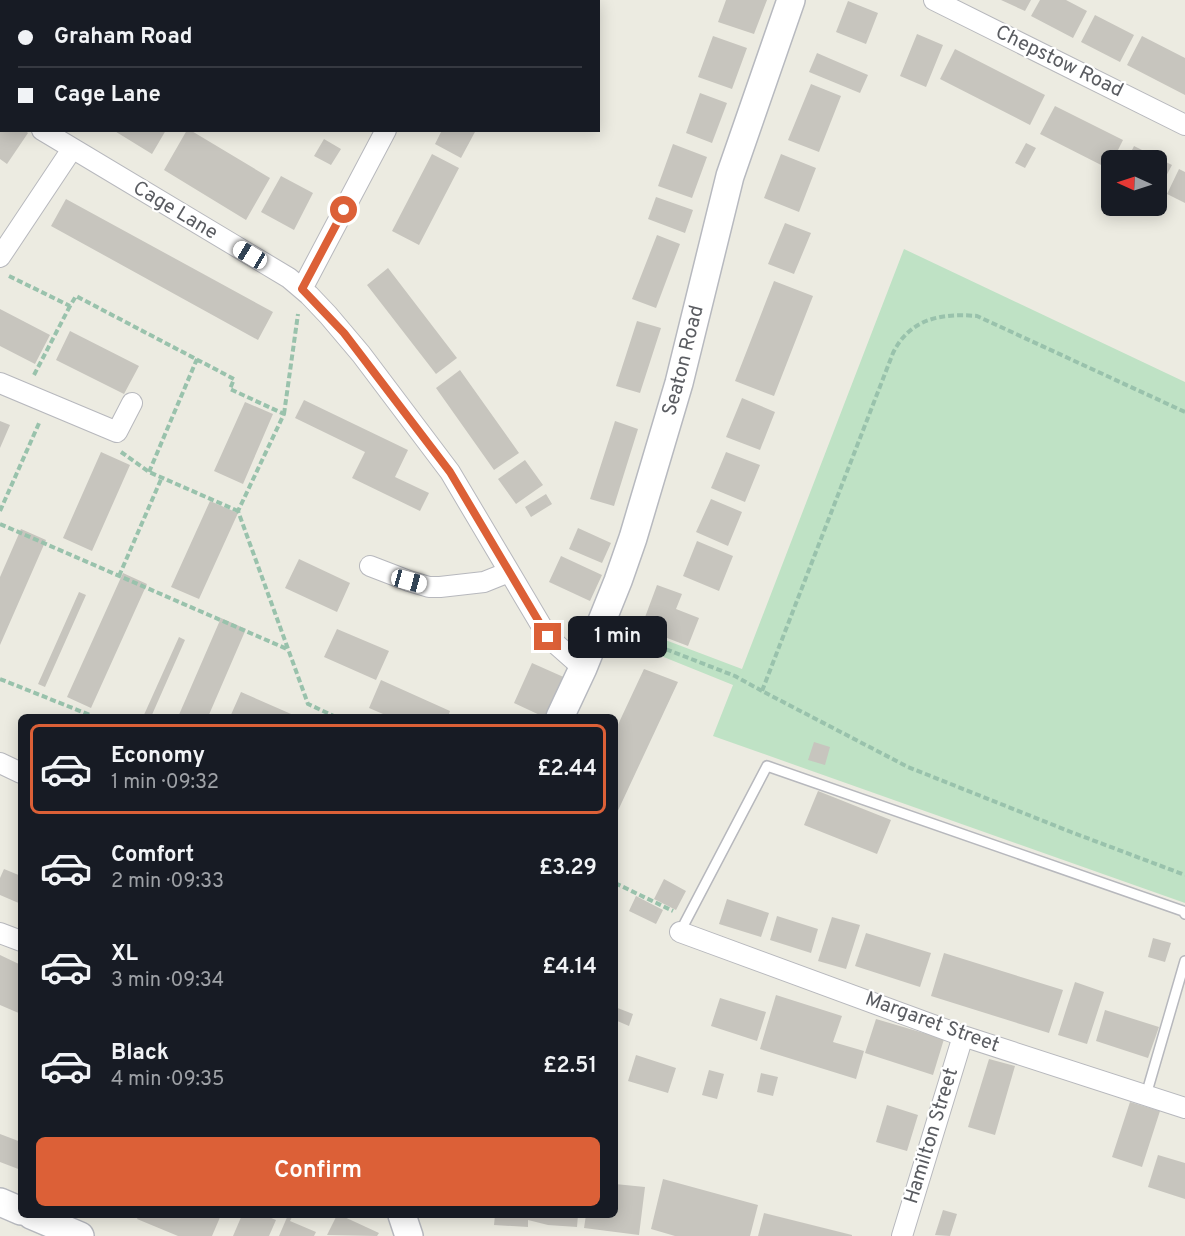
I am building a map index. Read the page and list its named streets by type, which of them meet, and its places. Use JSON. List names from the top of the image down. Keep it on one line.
{"streets":{"street":["Chepstow Road","Cage Lane","Seaton Road","Margaret Street","Hamilton Street"]},"crossings":[["Cage Lane","Seaton Road"],["Margaret Street","Hamilton Street"]],"north":"left","page":{"banner":["Graham Road","Cage Lane"],"bubble":"1 min","list":[{"name":"Economy","note":"1 min · 09:32","value":"£2.44"},{"name":"Comfort","note":"2 min · 09:33","value":"£3.29"},{"name":"XL","note":"3 min · 09:34","value":"£4.14"},{"name":"Black","note":"4 min · 09:35","value":"£2.51"}],"buttons":"Confirm"}}
